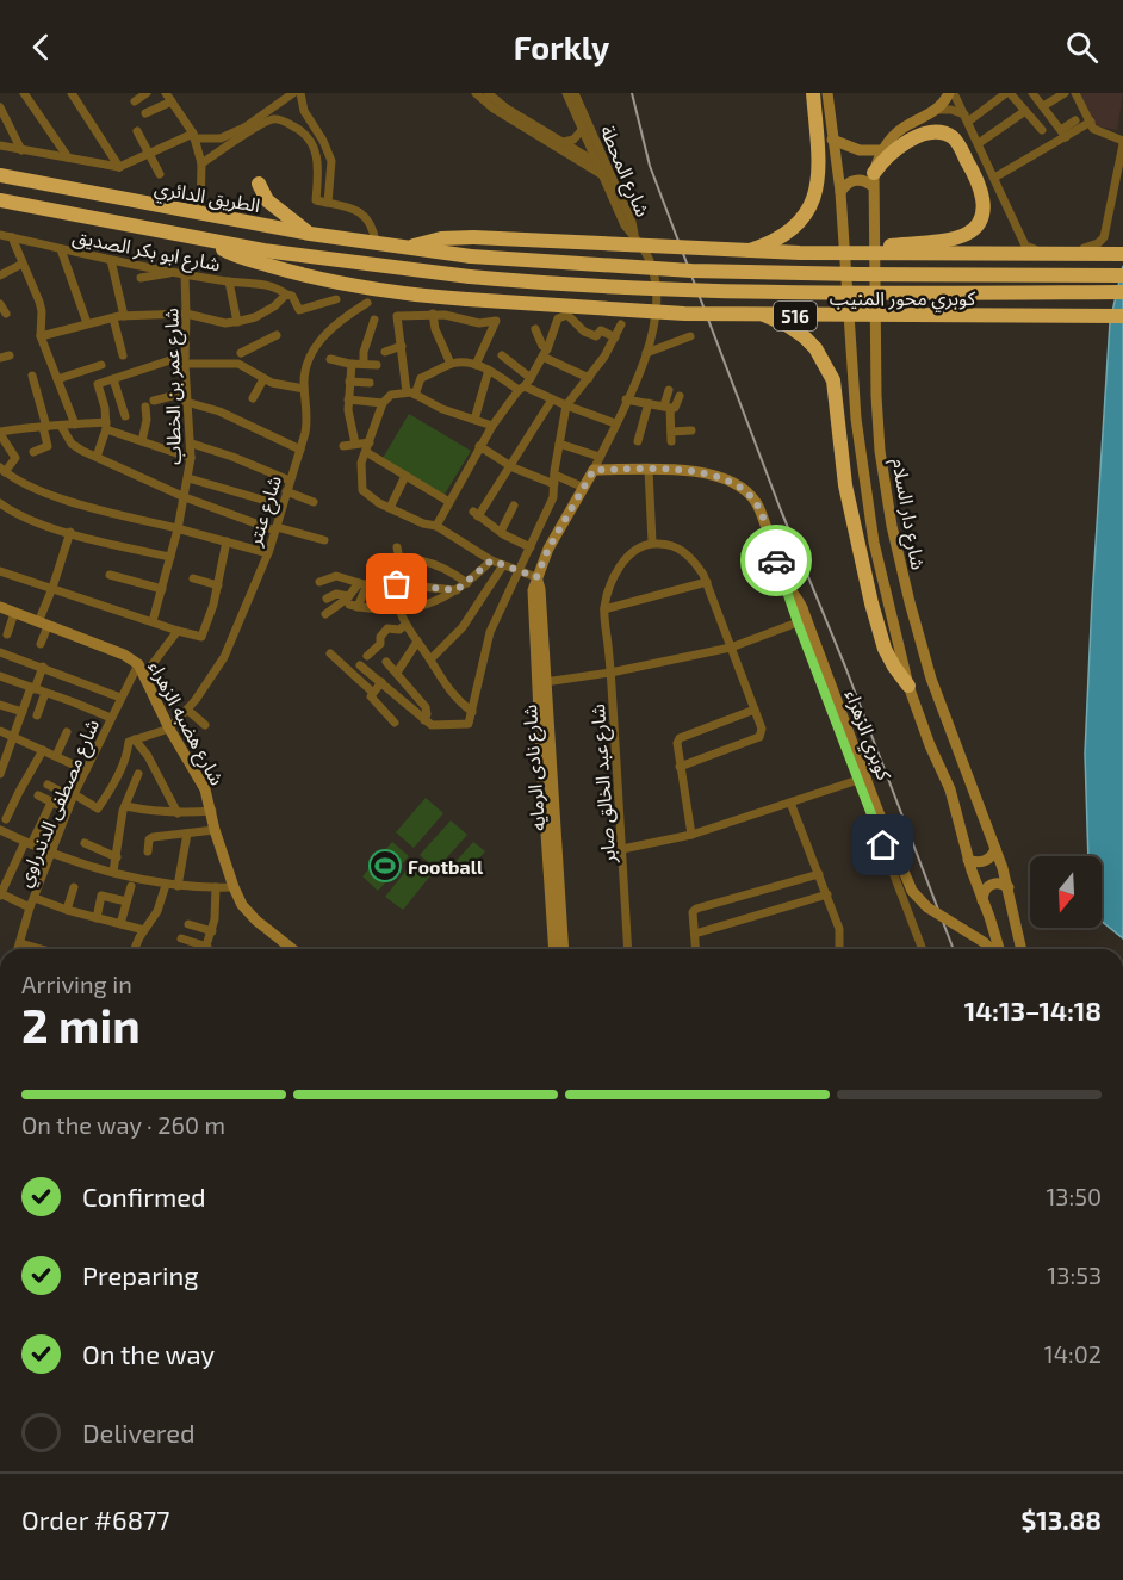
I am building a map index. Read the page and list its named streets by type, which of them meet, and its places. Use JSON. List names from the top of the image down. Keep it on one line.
{"streets":{"highway":["الطريق الدائري","كوبري محور المنيب","516"],"main road":["شارع دار السلام","شارع هضبه الزهراء","كوبري الزهراء","شارع نادى الرمايه"],"street":["شارع المحطة","شارع ابو بكر الصديق","شارع عمر بن الخطاب","شارع عنتر","شارع عبد الخالق صابر","شارع مصطفى الدندراوي"]},"crossings":[["شارع المحطة","كوبري الزهراء"],["شارع المحطة","شارع نادى الرمايه"],["الطريق الدائري","كوبري محور المنيب"],["الطريق الدائري","516"],["شارع ابو بكر الصديق","شارع عمر بن الخطاب"],["كوبري محور المنيب","516"],["شارع عنتر","شارع هضبه الزهراء"],["شارع هضبه الزهراء","شارع مصطفى الدندراوي"],["كوبري الزهراء","شارع نادى الرمايه"]],"places":{"sports":["Football"]},"north":"bottom","page":{"header":"Forkly","heading":["2 min","Arriving in","14:13–14:18"],"panel":["Order #6877","$13.88"],"bar":"On the way · 260 m","list":[["Confirmed","13:50"],["Preparing","13:53"],["On the way","14:02"],"Delivered"]}}
